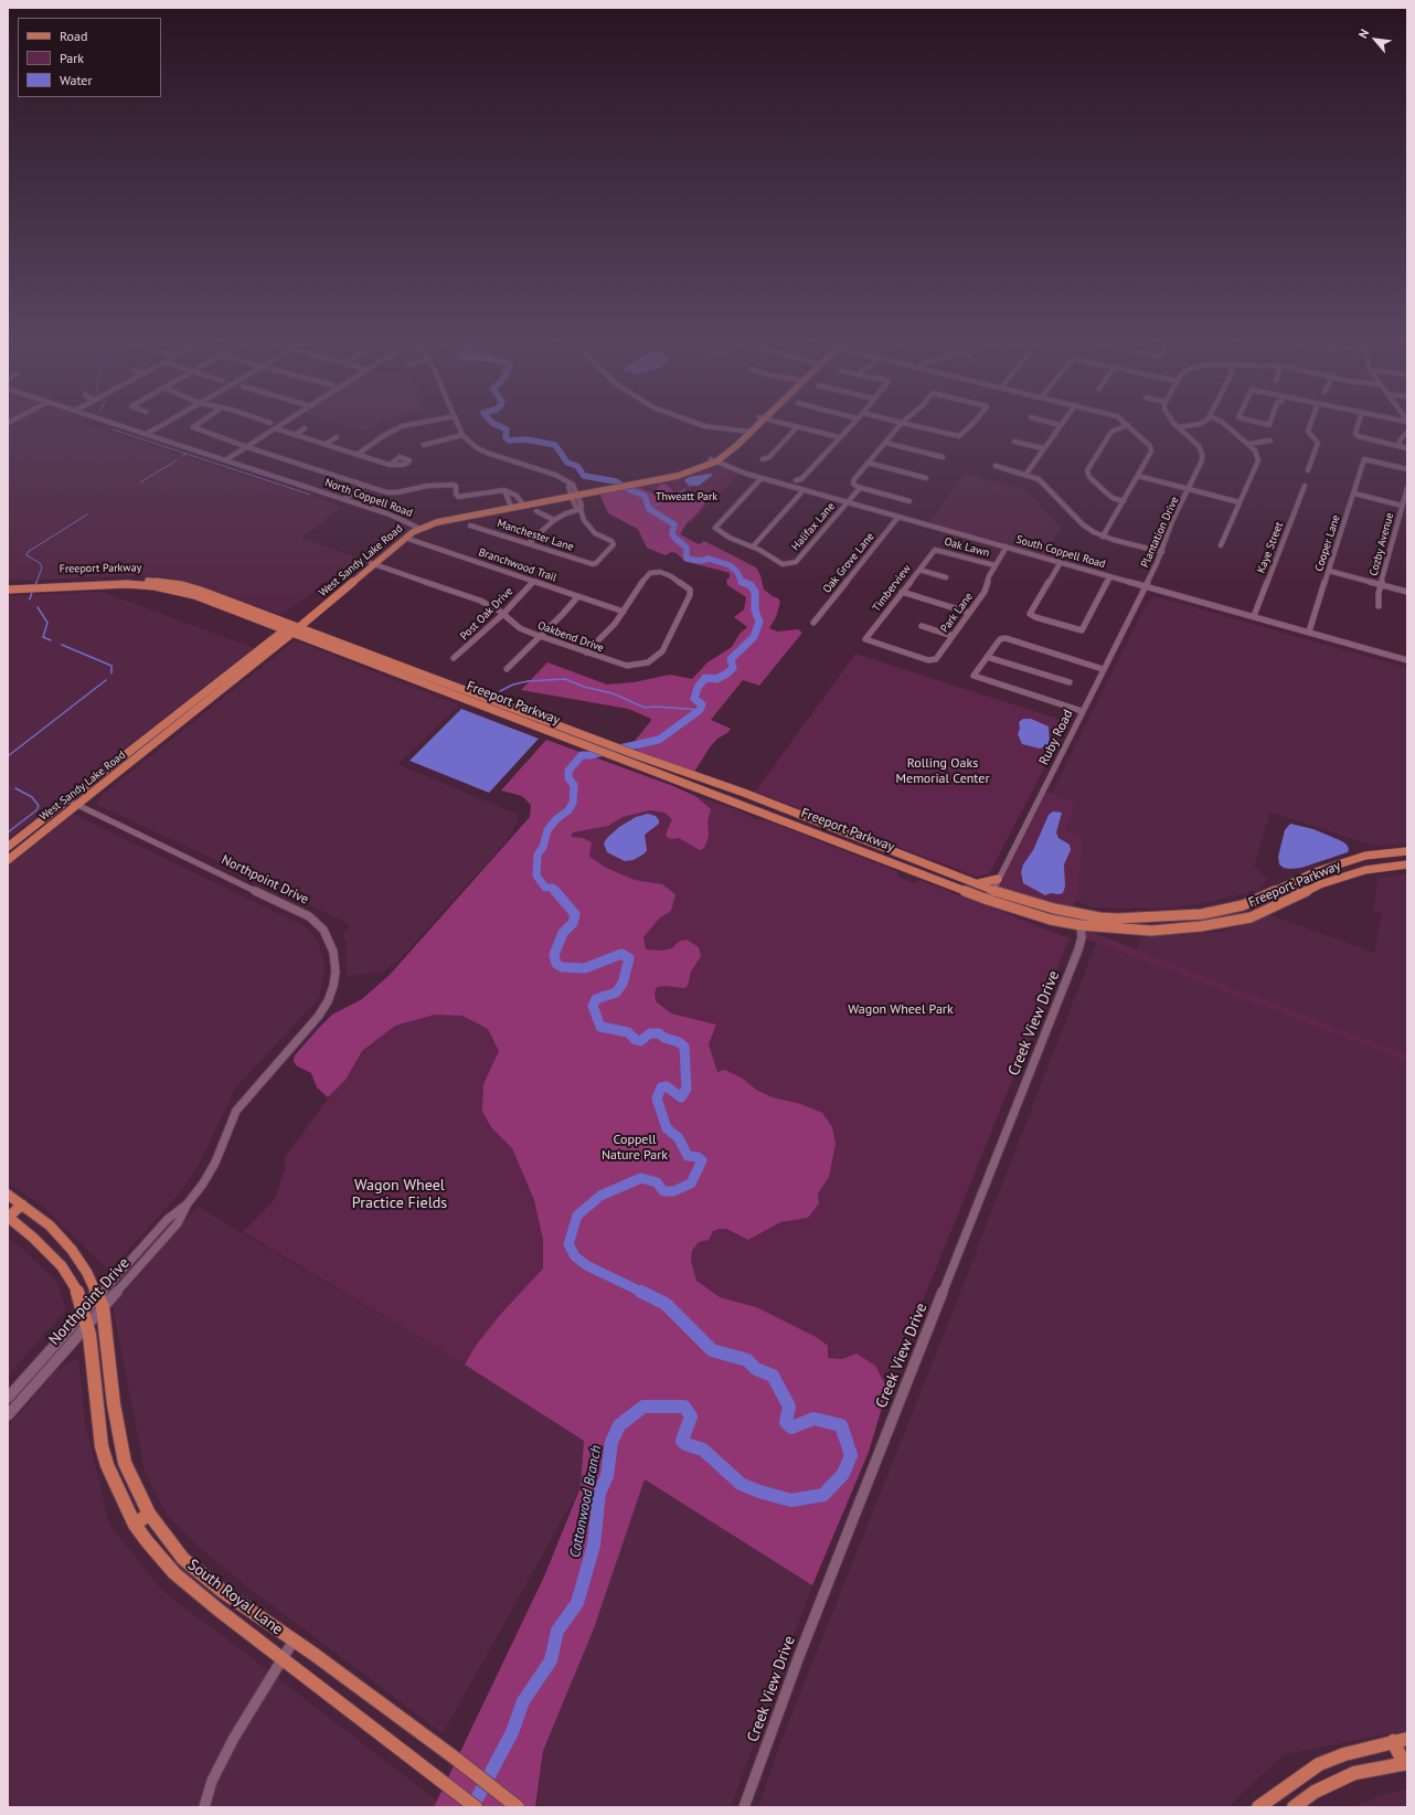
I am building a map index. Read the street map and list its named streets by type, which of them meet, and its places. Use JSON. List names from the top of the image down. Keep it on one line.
{"streets":{"main road":["West Sandy Lake Road","Freeport Parkway","South Royal Lane"],"street":["North Coppell Road","Halifax Lane","Plantation Drive","Manchester Lane","Cooper Lane","Cozby Avenue","Oak Lawn","Kaye Street","South Coppell Road","Oak Grove Lane","Branchwood Trail","Timberview","Park Lane","Post Oak Drive","Oakbend Drive","Ruby Road","Northpoint Drive","Creek View Drive"]},"crossings":[["North Coppell Road","West Sandy Lake Road"],["Halifax Lane","South Coppell Road"],["Plantation Drive","South Coppell Road"],["Plantation Drive","Ruby Road"],["Cooper Lane","South Coppell Road"],["Oak Lawn","Timberview"],["Oak Lawn","Park Lane"],["Kaye Street","South Coppell Road"],["South Coppell Road","West Sandy Lake Road"],["South Coppell Road","Oak Grove Lane"],["South Coppell Road","Park Lane"],["South Coppell Road","Ruby Road"],["West Sandy Lake Road","Branchwood Trail"],["West Sandy Lake Road","Freeport Parkway"],["West Sandy Lake Road","Oakbend Drive"],["West Sandy Lake Road","Northpoint Drive"],["Branchwood Trail","Post Oak Drive"],["Branchwood Trail","Oakbend Drive"],["Freeport Parkway","Ruby Road"],["Freeport Parkway","Creek View Drive"],["Timberview","Park Lane"],["Post Oak Drive","Oakbend Drive"],["Northpoint Drive","South Royal Lane"]],"water":["Cottonwood Branch"],"parks":["Thweatt Park","Rolling Oaks Memorial Center","Wagon Wheel Park","Coppell Nature Park","Wagon Wheel Practice Fields"],"legend":["Road","Park","Water"],"north":"top left"}
